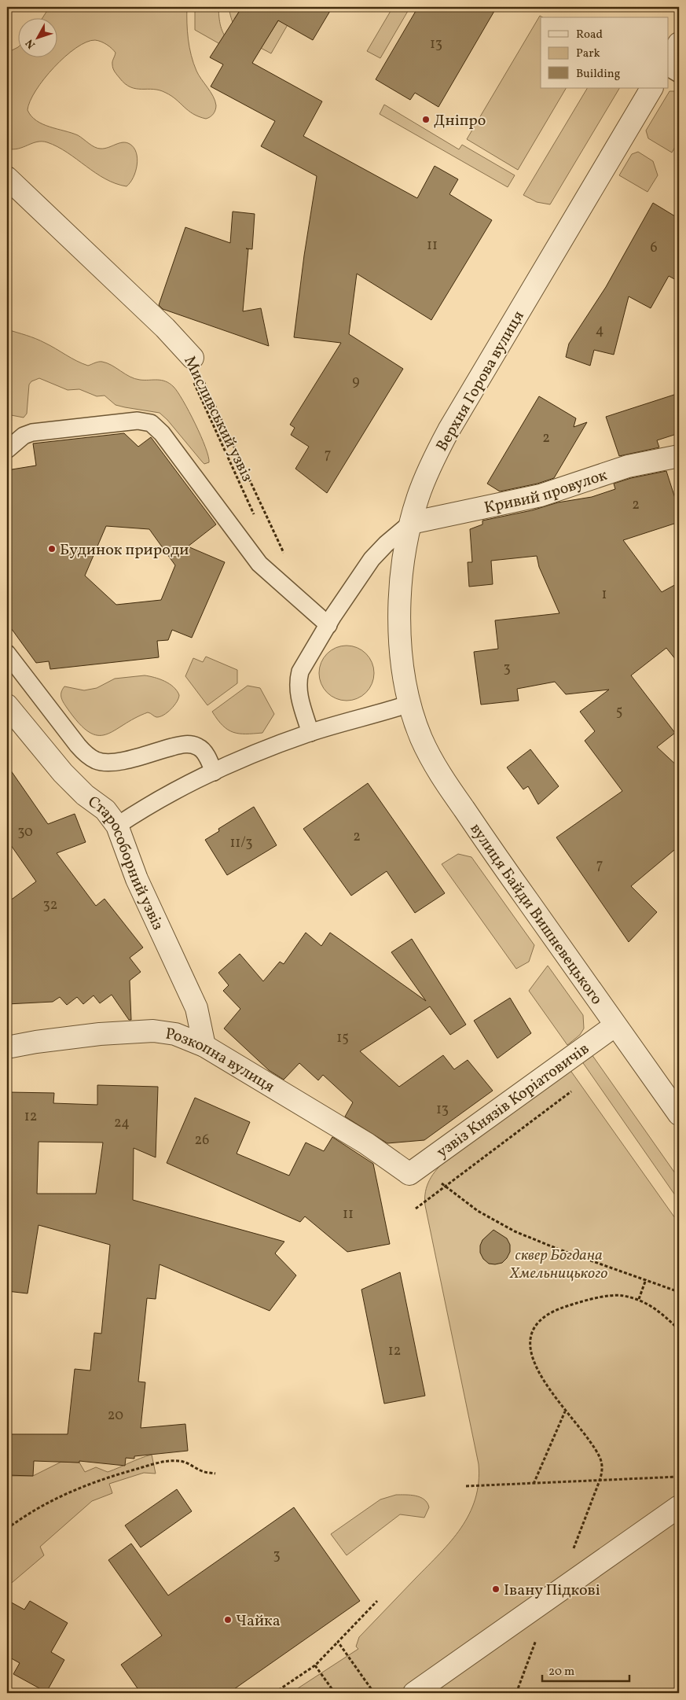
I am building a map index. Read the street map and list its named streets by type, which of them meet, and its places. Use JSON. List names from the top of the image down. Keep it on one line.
{"streets":{"street":["Верхня Горова вулиця","Мисливський узвіз","Кривий провулок","Старособорний узвіз","вулиця Байди Вишневецького","Розкопна вулиця","узвіз Князів Коріатовичів"]},"crossings":[["Верхня Горова вулиця","Кривий провулок"],["Верхня Горова вулиця","вулиця Байди Вишневецького"],["Старособорний узвіз","Розкопна вулиця"],["вулиця Байди Вишневецького","узвіз Князів Коріатовичів"],["Розкопна вулиця","узвіз Князів Коріатовичів"]],"parks":["сквер Богдана Хмельницького"],"places":["Дніпро","Будинок природи","Івану Підкові","Чайка"],"house_numbers":["13","11","6","4","9","2","7","2","1","3","5","30","2","11/3","7","32","15","13","12","24","26","11","12","20","3"],"legend":["Road","Park","Building"],"scale_bar":"20 m","north":"bottom left"}
